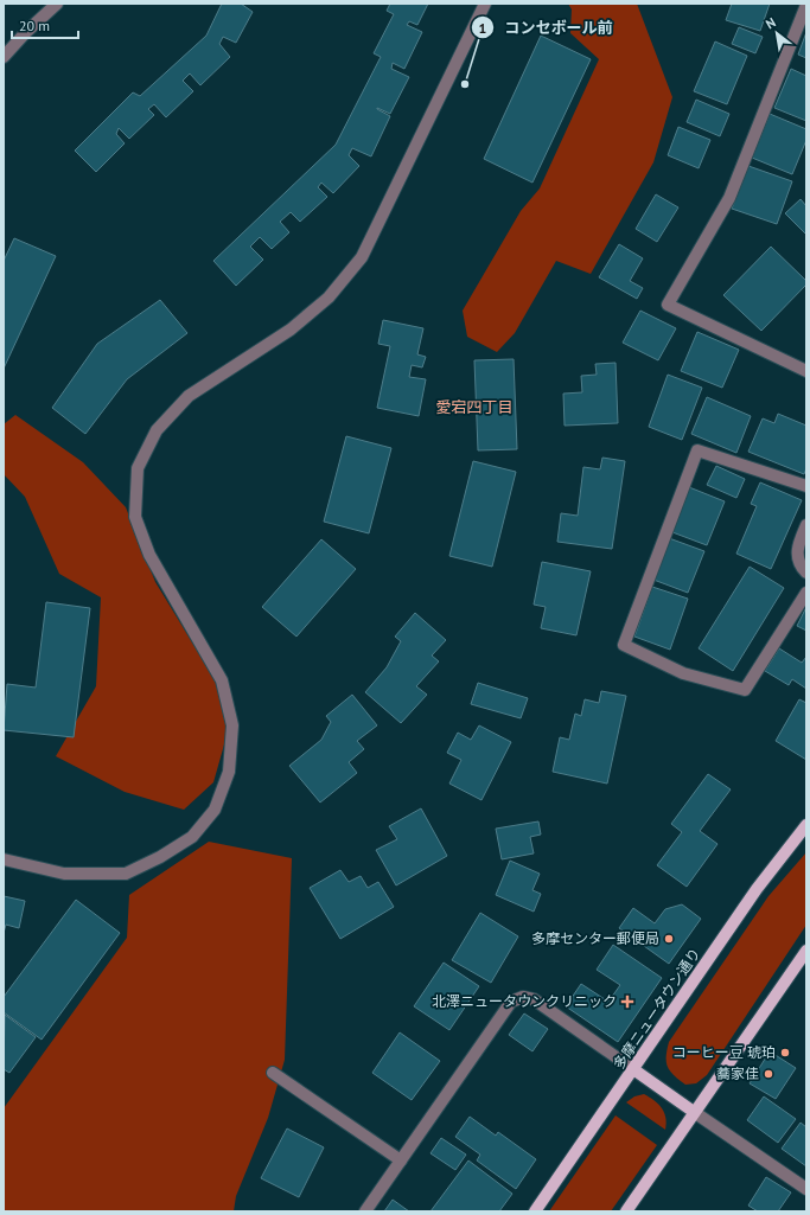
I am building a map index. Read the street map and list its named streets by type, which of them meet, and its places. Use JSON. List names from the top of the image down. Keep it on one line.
{"streets":{"main road":["多摩ニュータウン通り"]},"districts":["愛宕四丁目"],"places":{"other":["コンセボール前","多摩センター郵便局","コーヒー豆 琥珀","蕎家佳"],"health":["北澤ニュータウンクリニック"]},"scale_bar":"20 m","north":"top left"}
